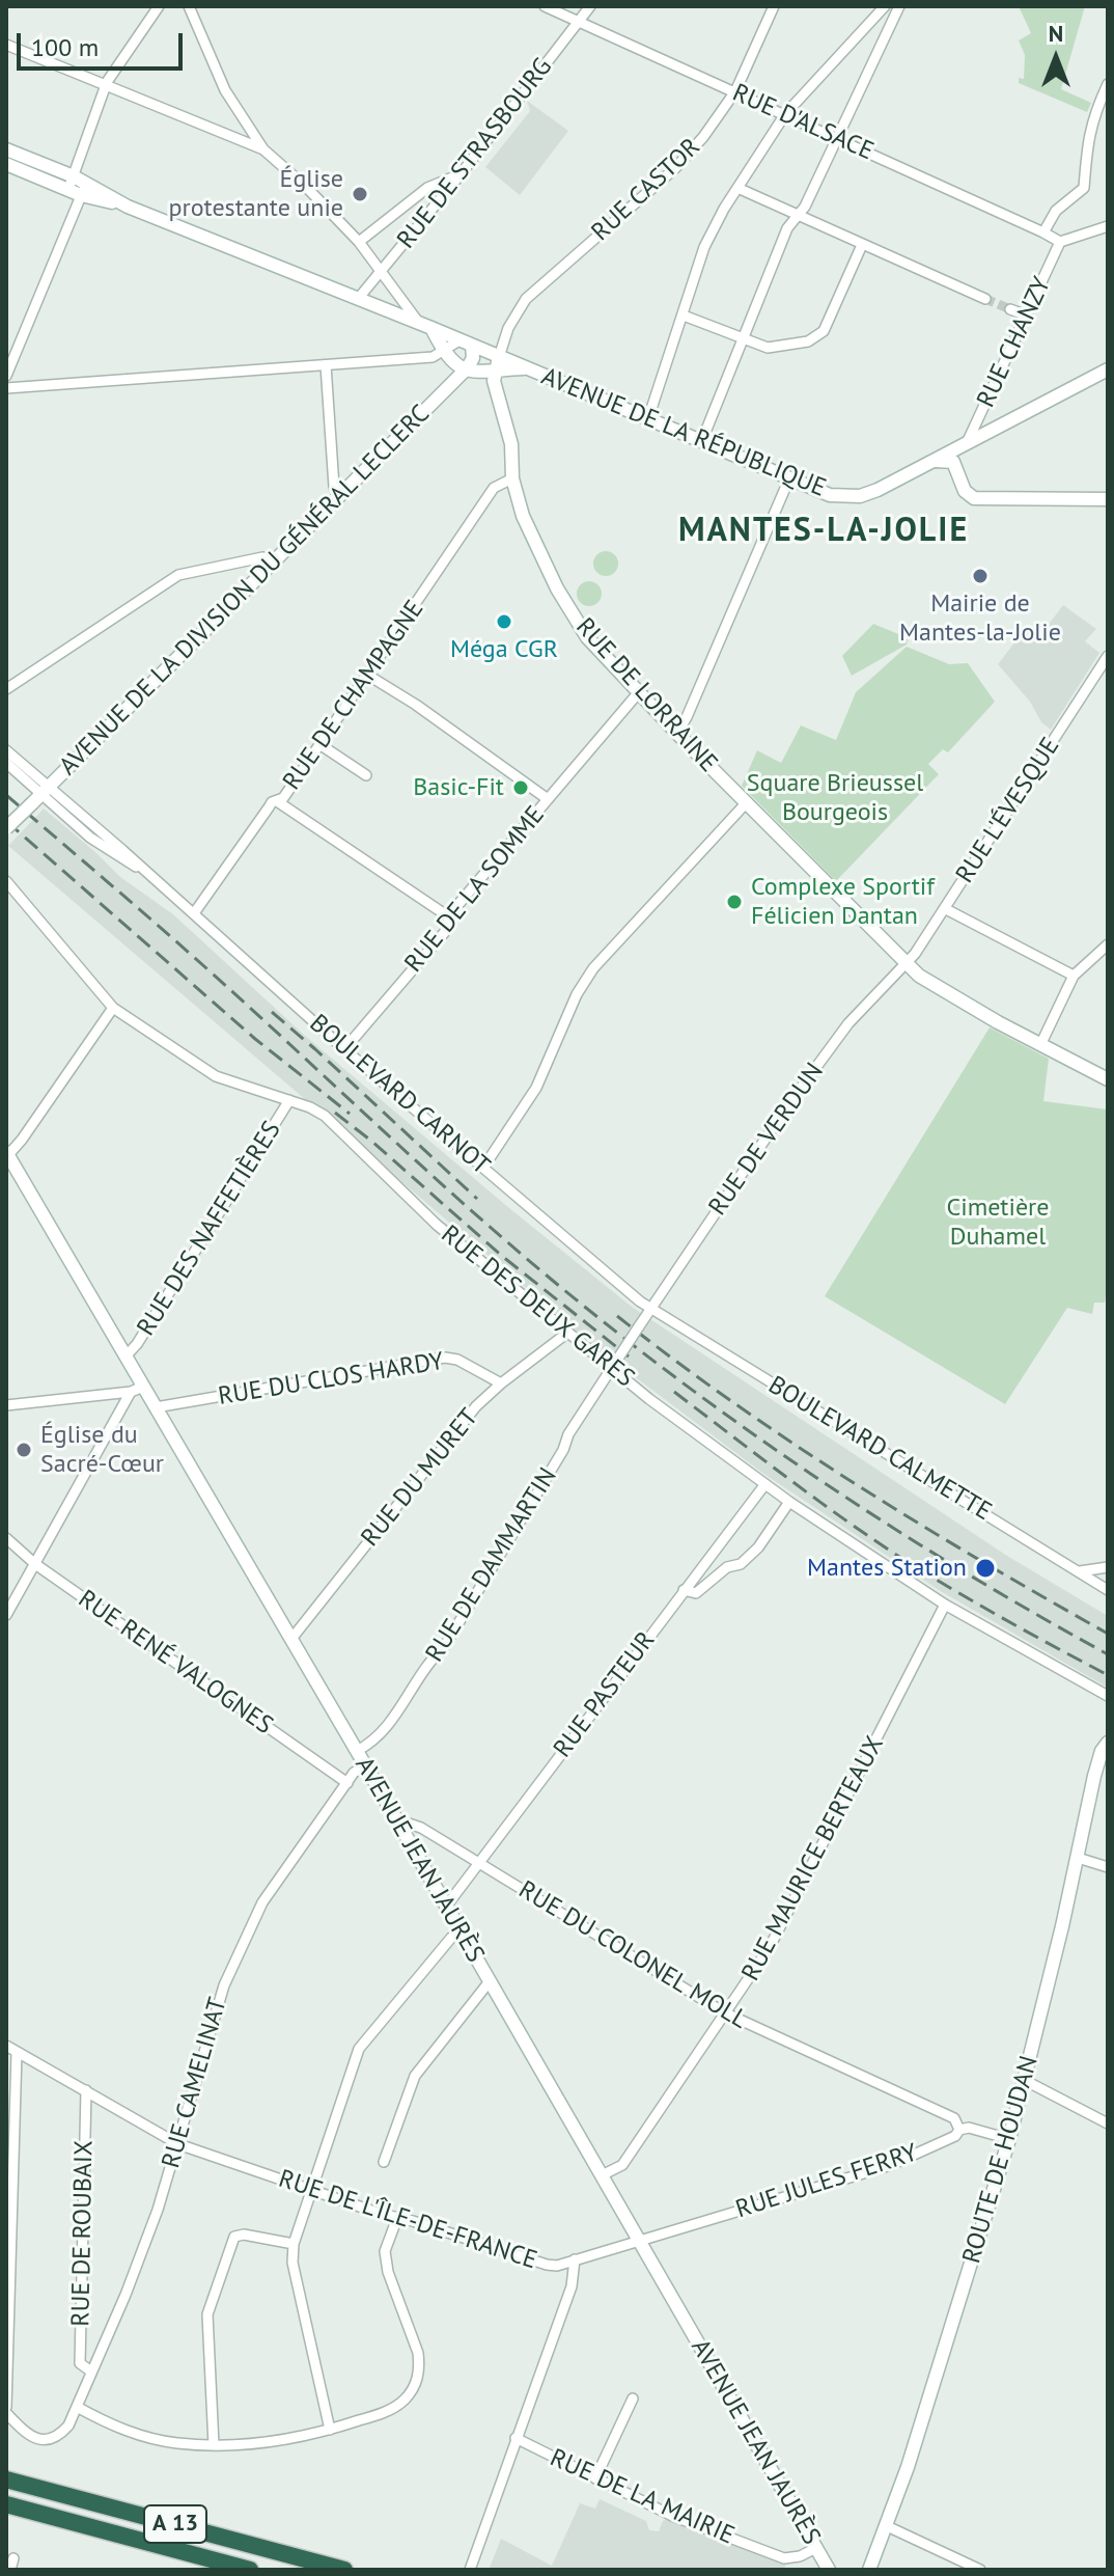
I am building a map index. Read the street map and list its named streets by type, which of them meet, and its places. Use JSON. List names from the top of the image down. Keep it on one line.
{"streets":{"highway":["A 13"],"main road":["AVENUE DE LA RÉPUBLIQUE","AVENUE DE LA DIVISION DU GÉNÉRAL LECLERC","RUE DE LORRAINE","AVENUE JEAN JAURÈS","ROUTE DE HOUDAN"],"street":["RUE D'ALSACE","RUE DE STRASBOURG","RUE CASTOR","RUE CHANZY","RUE DE CHAMPAGNE","RUE L'ÉVESQUE","RUE DE LA SOMME","BOULEVARD CARNOT","RUE DE VERDUN","RUE DES NAFFETIÈRES","RUE DES DEUX GARES","RUE DU CLOS HARDY","BOULEVARD CALMETTE","RUE DU MURET","RUE DE DAMMARTIN","RUE RENÉ VALOGNES","RUE PASTEUR","RUE MAURICE BERTEAUX","RUE DU COLONEL MOLL","RUE CAMELINAT","RUE JULES FERRY","RUE DE L'ÎLE-DE-FRANCE","RUE DE ROUBAIX","RUE DE LA MAIRIE"]},"crossings":[["RUE D'ALSACE","RUE DE STRASBOURG"],["RUE D'ALSACE","RUE CASTOR"],["RUE D'ALSACE","RUE CHANZY"],["RUE DE STRASBOURG","AVENUE DE LA RÉPUBLIQUE"],["RUE CASTOR","AVENUE DE LA RÉPUBLIQUE"],["RUE CHANZY","AVENUE DE LA RÉPUBLIQUE"],["AVENUE DE LA RÉPUBLIQUE","AVENUE DE LA DIVISION DU GÉNÉRAL LECLERC"],["AVENUE DE LA RÉPUBLIQUE","RUE DE LORRAINE"],["AVENUE DE LA DIVISION DU GÉNÉRAL LECLERC","RUE DE LORRAINE"],["AVENUE DE LA DIVISION DU GÉNÉRAL LECLERC","BOULEVARD CARNOT"],["RUE DE CHAMPAGNE","RUE DE LORRAINE"],["RUE DE CHAMPAGNE","BOULEVARD CARNOT"],["RUE DE LORRAINE","RUE L'ÉVESQUE"],["RUE DE LORRAINE","RUE DE LA SOMME"],["RUE DE LORRAINE","RUE DE VERDUN"],["RUE L'ÉVESQUE","RUE DE VERDUN"],["RUE DE LA SOMME","BOULEVARD CARNOT"],["BOULEVARD CARNOT","RUE DE VERDUN"],["BOULEVARD CARNOT","BOULEVARD CALMETTE"],["RUE DE VERDUN","BOULEVARD CALMETTE"],["RUE DE VERDUN","RUE DE DAMMARTIN"],["RUE DES NAFFETIÈRES","RUE DES DEUX GARES"],["RUE DES NAFFETIÈRES","AVENUE JEAN JAURÈS"],["RUE DES DEUX GARES","RUE DU MURET"],["RUE DES DEUX GARES","RUE DE DAMMARTIN"],["RUE DES DEUX GARES","RUE PASTEUR"],["RUE DES DEUX GARES","RUE MAURICE BERTEAUX"],["RUE DU CLOS HARDY","RUE DU MURET"],["RUE DU CLOS HARDY","AVENUE JEAN JAURÈS"],["RUE DU MURET","AVENUE JEAN JAURÈS"],["RUE DE DAMMARTIN","AVENUE JEAN JAURÈS"],["RUE RENÉ VALOGNES","RUE CAMELINAT"],["RUE PASTEUR","AVENUE JEAN JAURÈS"],["RUE PASTEUR","RUE DU COLONEL MOLL"],["RUE MAURICE BERTEAUX","AVENUE JEAN JAURÈS"],["RUE MAURICE BERTEAUX","RUE DU COLONEL MOLL"],["AVENUE JEAN JAURÈS","RUE DU COLONEL MOLL"],["AVENUE JEAN JAURÈS","RUE CAMELINAT"],["AVENUE JEAN JAURÈS","RUE JULES FERRY"],["AVENUE JEAN JAURÈS","RUE DE L'ÎLE-DE-FRANCE"],["AVENUE JEAN JAURÈS","RUE DE LA MAIRIE"],["RUE DU COLONEL MOLL","RUE JULES FERRY"],["RUE CAMELINAT","RUE DE L'ÎLE-DE-FRANCE"],["RUE CAMELINAT","RUE DE ROUBAIX"],["RUE JULES FERRY","RUE DE L'ÎLE-DE-FRANCE"],["RUE DE L'ÎLE-DE-FRANCE","RUE DE ROUBAIX"]],"districts":["MANTES-LA-JOLIE"],"parks":["Square Brieussel Bourgeois","Cimetière Duhamel"],"places":["Église protestante unie","Mairie de Mantes-la-Jolie","Méga CGR","Basic-Fit","Complexe Sportif Félicien Dantan","Église du Sacré-Cœur","Mantes Station"],"scale_bar":"100 m","north":"top"}
